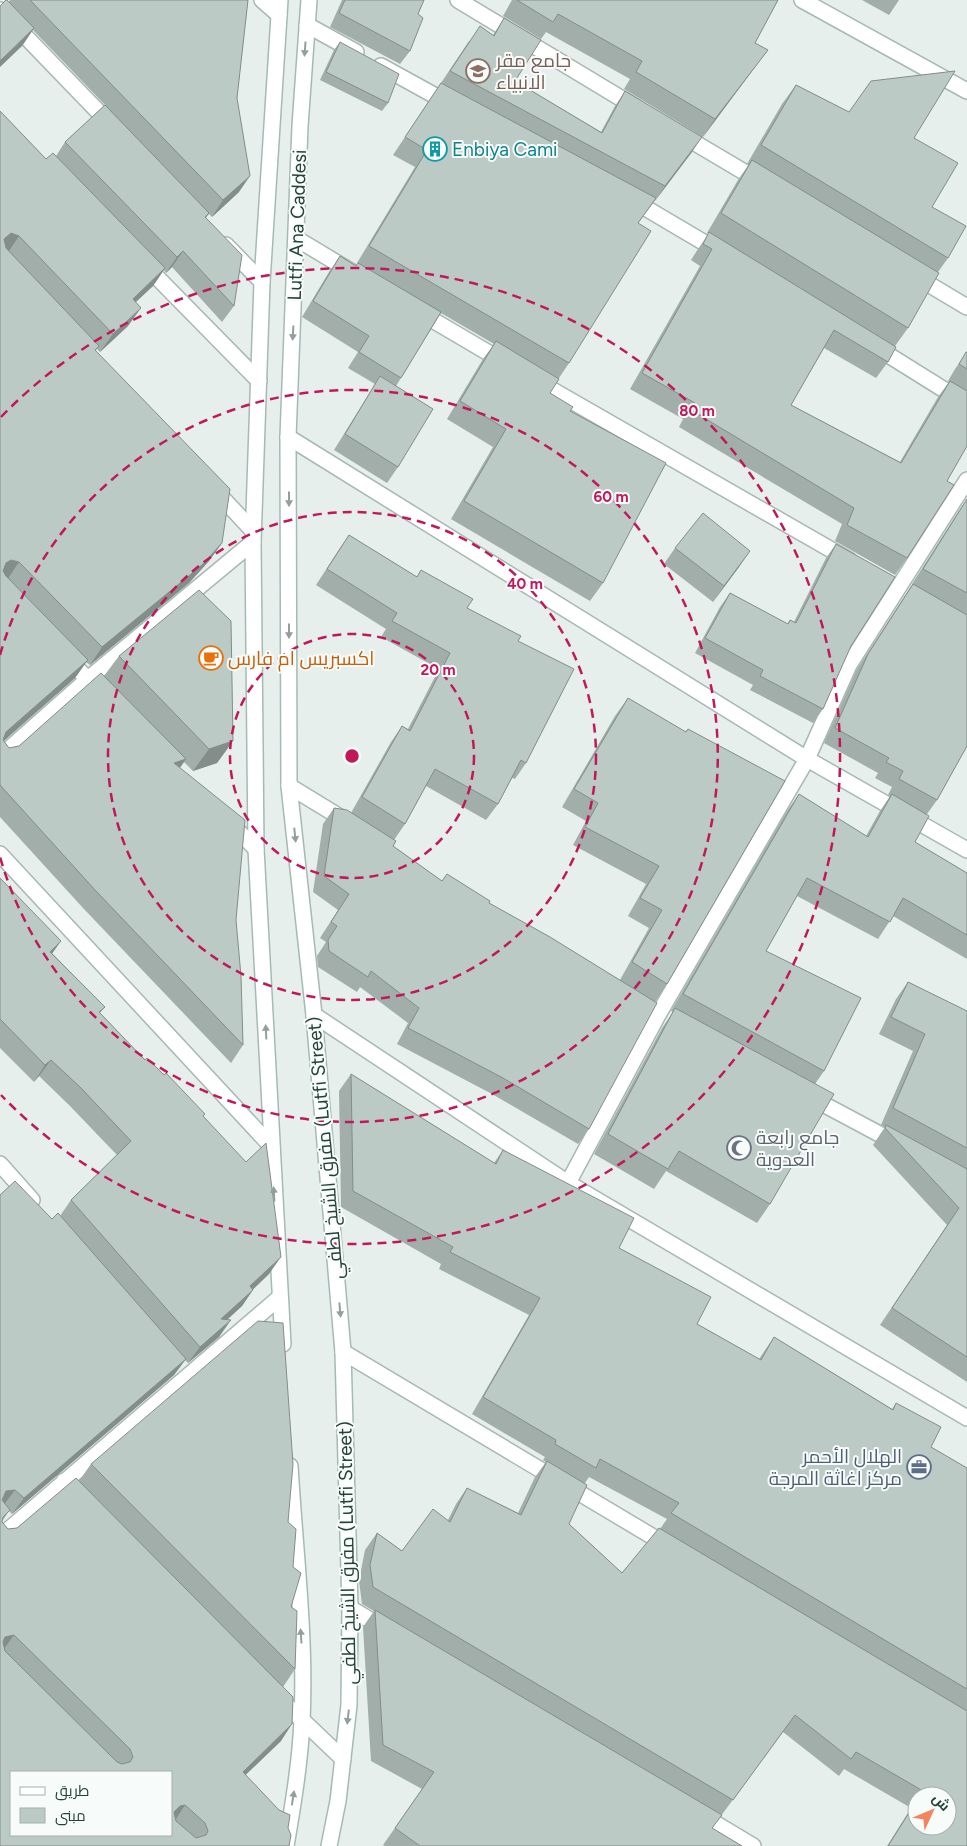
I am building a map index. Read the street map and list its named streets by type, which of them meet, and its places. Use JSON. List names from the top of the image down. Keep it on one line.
{"streets":{"street":["Lutfi Ana Caddesi","مفرق الشيخ لطفي (Lutfi Street)"]},"crossings":[["Lutfi Ana Caddesi","مفرق الشيخ لطفي (Lutfi Street)"]],"places":{"school or university":["جامع مقر الانبياء"],"building":["Enbiya Cami"],"cafe":["اكسبريس ام فارس"],"mosque":["جامع رابعة العدوية"],"office":["الهلال الأحمر مركز اغاثة المرجة"]},"legend":["طريق","مبنى"],"north":"top right","rings":["80 m","60 m","40 m","20 m"]}
